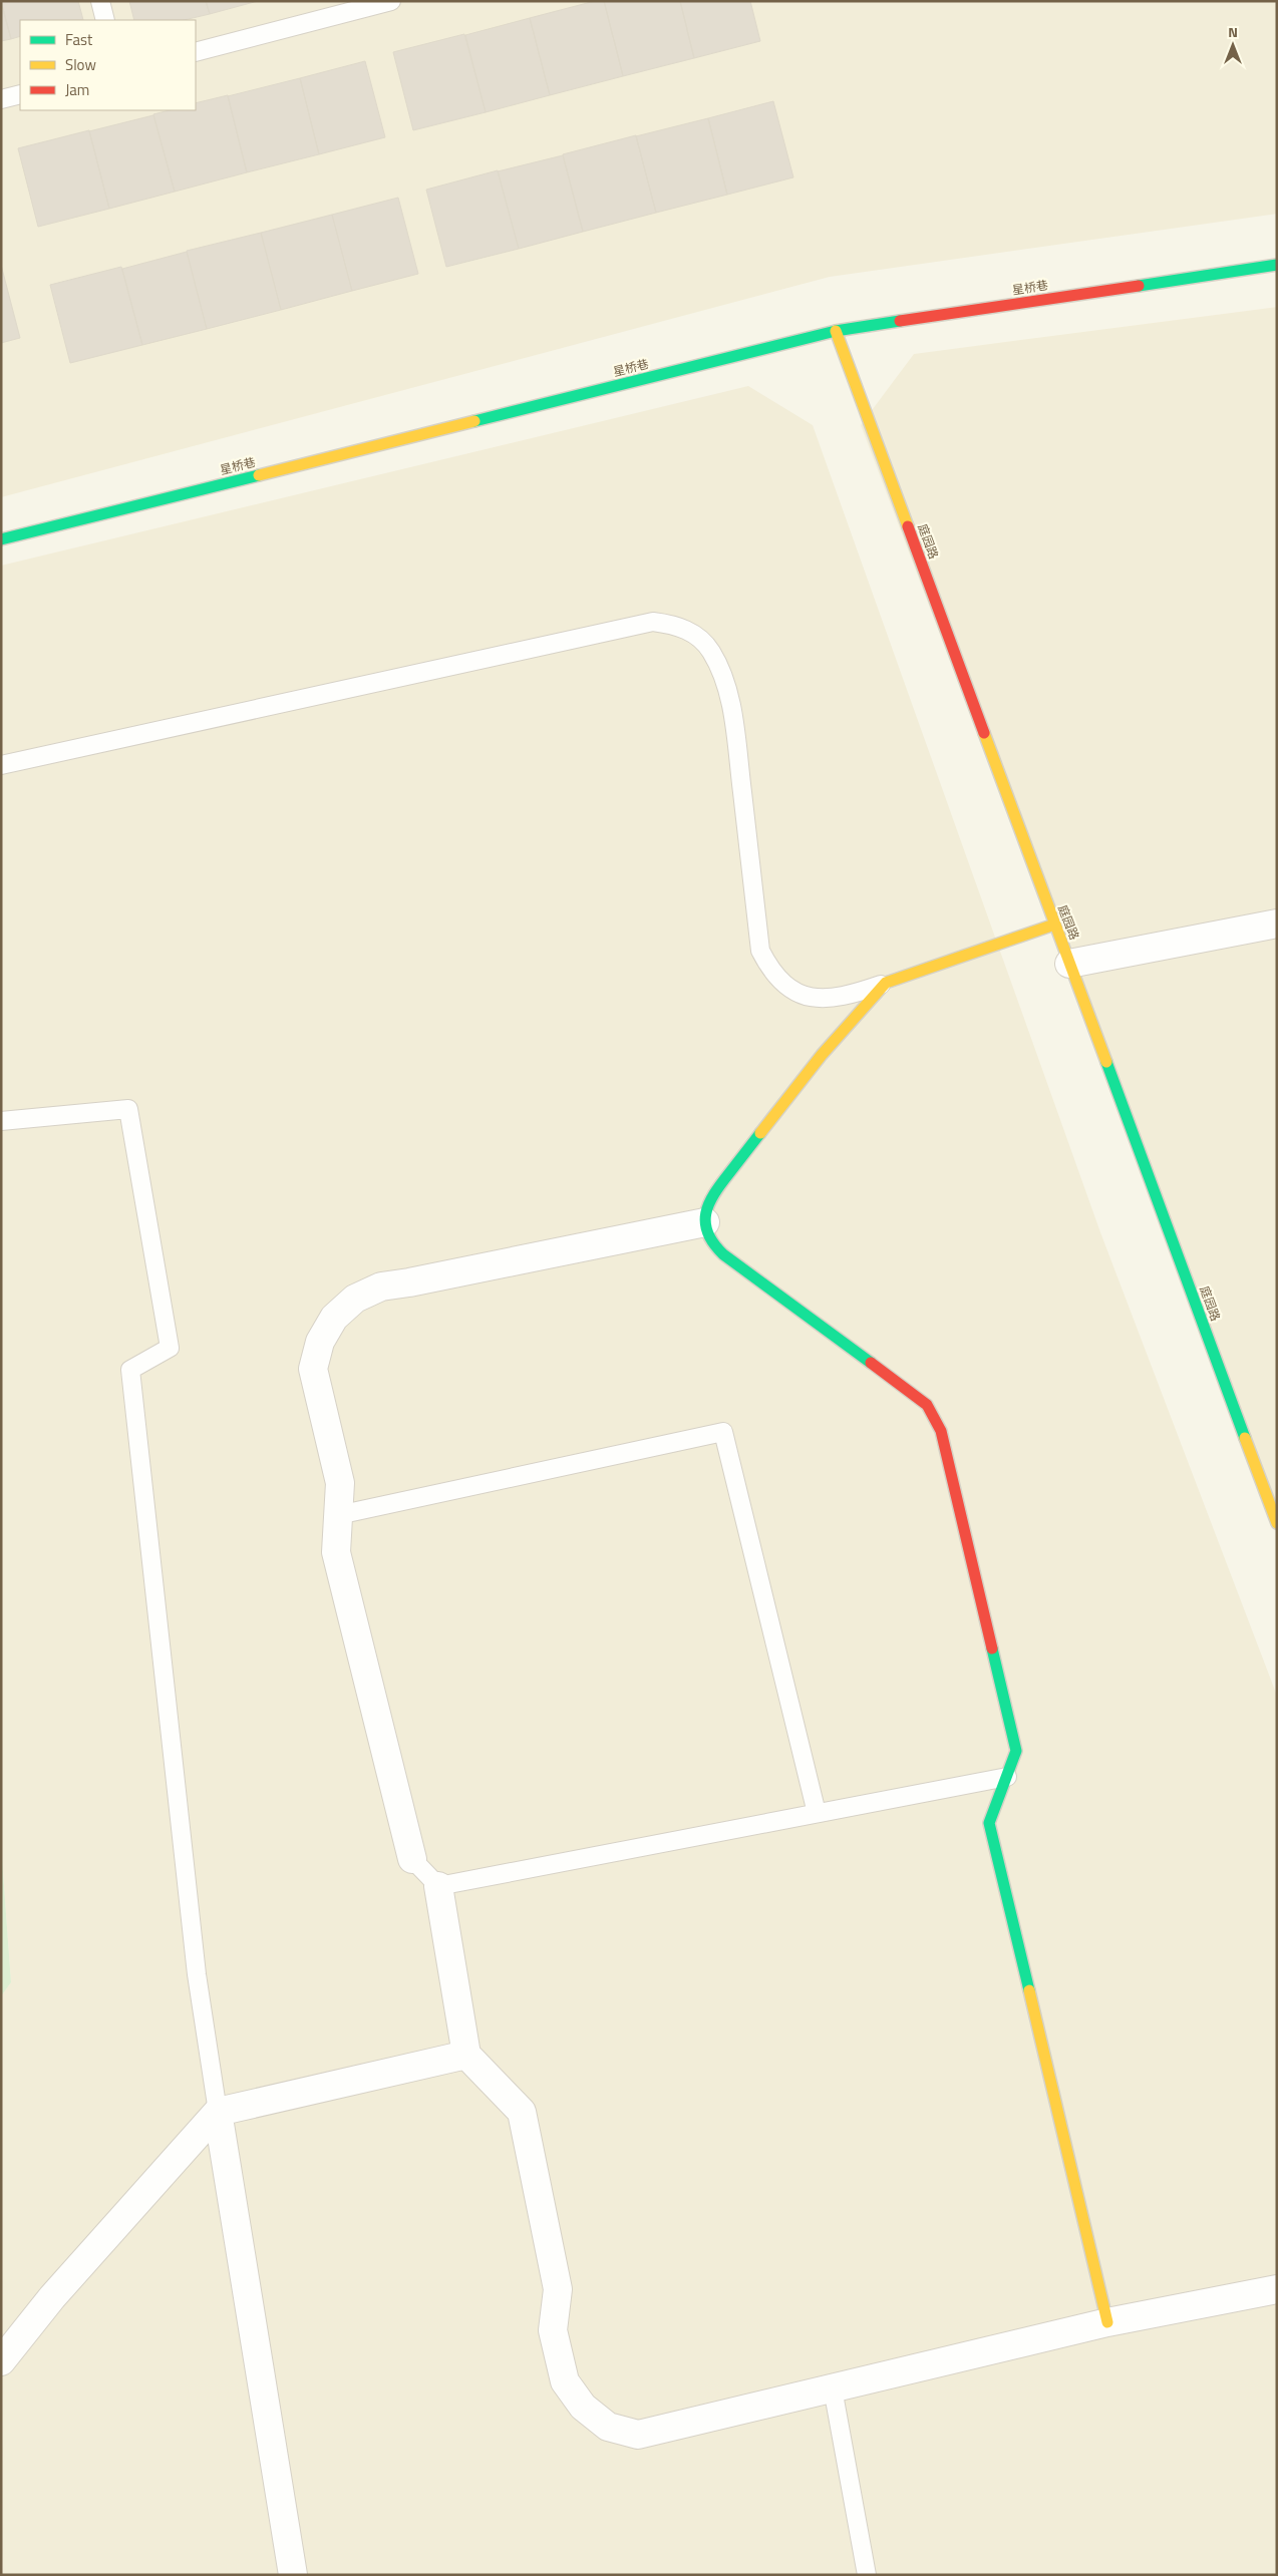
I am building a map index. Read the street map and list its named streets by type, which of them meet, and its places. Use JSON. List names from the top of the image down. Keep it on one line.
{"streets":{"street":["星桥巷","庭园路"]},"crossings":[["星桥巷","庭园路"]],"legend":["Fast","Slow","Jam"],"north":"top"}
